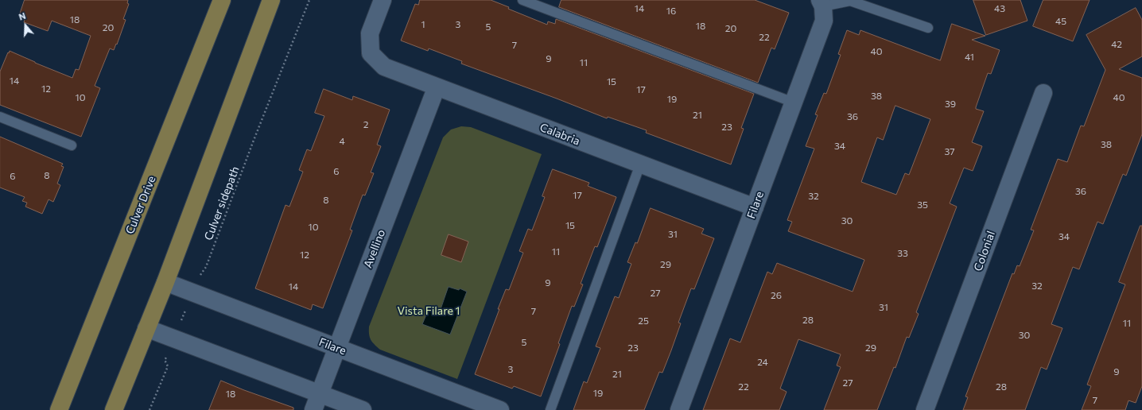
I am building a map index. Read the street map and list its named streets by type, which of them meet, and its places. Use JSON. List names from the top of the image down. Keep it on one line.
{"streets":{"main road":["Culver Drive"],"street":["Calabria","Filare","Avellino","Colonial"],"path":["Culver sidepath"]},"crossings":[["Calabria","Filare"],["Calabria","Avellino"],["Culver sidepath","Filare"],["Filare","Avellino"]],"parks":["Vista Filare 1"],"house_numbers":["14","43","16","18","45","1","3","18","5","20","20","22","42","7","40","41","9","11","14","15","12","17","38","10","40","19","39","21","36","2","23","4","38","34","37","6","8","6","36","17","32","8","35","30","15","10","31","34","11","33","12","29","9","32","14","27","26","31","7","28","25","11","30","5","23","29","24","3","9","21","27","22","28","19","18","7"],"north":"top"}
